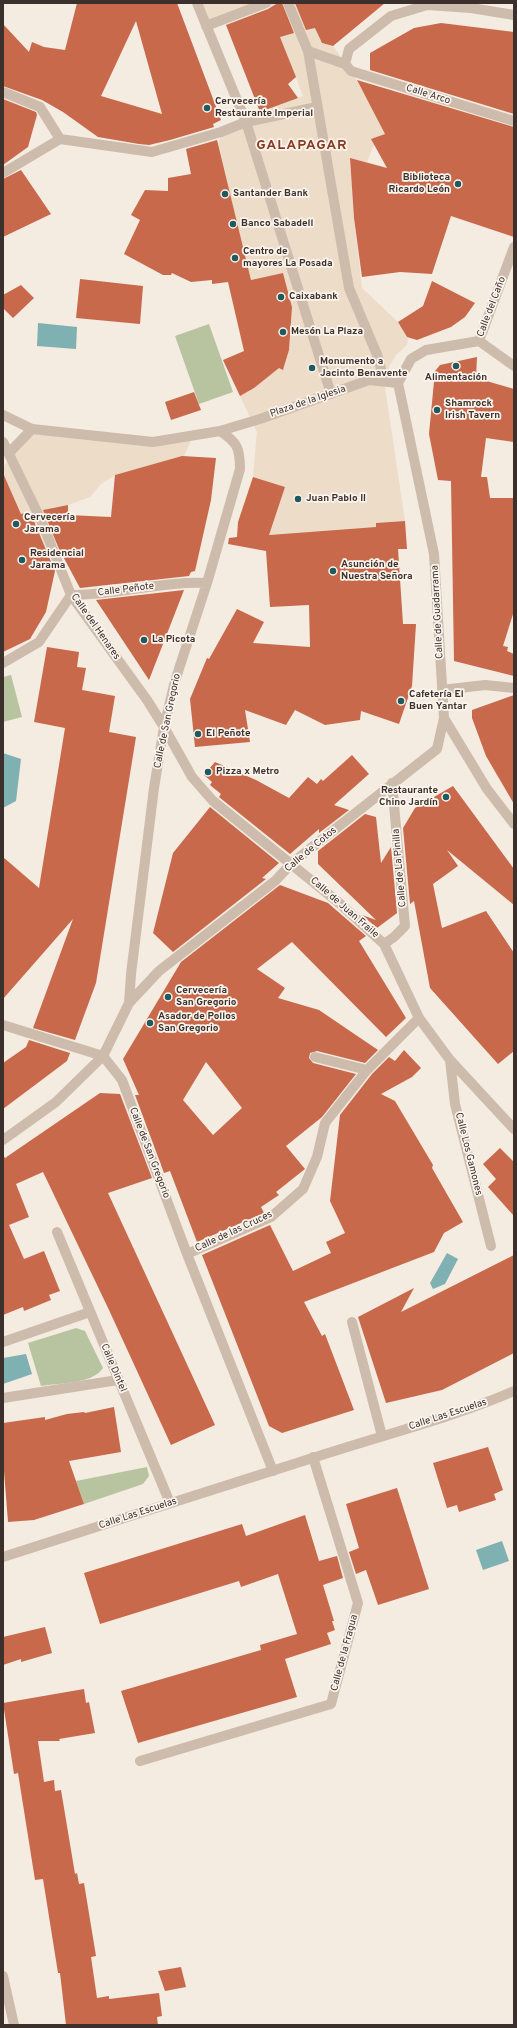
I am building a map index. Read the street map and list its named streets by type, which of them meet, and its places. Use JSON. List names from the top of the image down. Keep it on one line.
{"streets":{"street":["Calle Arco","Calle del Caño","Plaza de la Iglesia","Calle Peñote","Calle de Guadarrama","Calle del Henares","Calle de San Gregorio","Calle de Cotos","Calle de La Pinilla","Calle de Juan Fraile","Calle Los Gamones","Calle de las Cruces","Calle Dintel","Calle Las Escuelas","Calle de la Fragua"]},"crossings":[["Calle del Caño","Plaza de la Iglesia"],["Calle del Caño","Calle de Guadarrama"],["Plaza de la Iglesia","Calle de Guadarrama"],["Plaza de la Iglesia","Calle de San Gregorio"],["Calle Peñote","Calle del Henares"],["Calle Peñote","Calle de San Gregorio"],["Calle de Guadarrama","Calle de Cotos"],["Calle del Henares","Calle de San Gregorio"],["Calle del Henares","Calle de Juan Fraile"],["Calle de San Gregorio","Calle de Cotos"],["Calle de San Gregorio","Calle de Juan Fraile"],["Calle de San Gregorio","Calle de las Cruces"],["Calle de Cotos","Calle de La Pinilla"],["Calle de Cotos","Calle de Juan Fraile"],["Calle de La Pinilla","Calle de Juan Fraile"],["Calle de Juan Fraile","Calle Los Gamones"],["Calle de Juan Fraile","Calle de las Cruces"],["Calle Dintel","Calle Las Escuelas"],["Calle Las Escuelas","Calle de la Fragua"]],"districts":["GALAPAGAR"],"places":["Cervecería Restaurante Imperial","Biblioteca Ricardo León","Santander Bank","Banco Sabadell","Centro de mayores La Posada","Caixabank","Mesón La Plaza","Alimentación","Monumento a Jacinto Benavente","Shamrock Irish Tavern","Juan Pablo II","Cervecería Jarama","Residencial Jarama","Asunción de Nuestra Señora","La Picota","Cafetería El Buen Yantar","El Peñote","Pizza x Metro","Restaurante Chino Jardín","Cervecería San Gregorio","Asador de Pollos San Gregorio"]}
